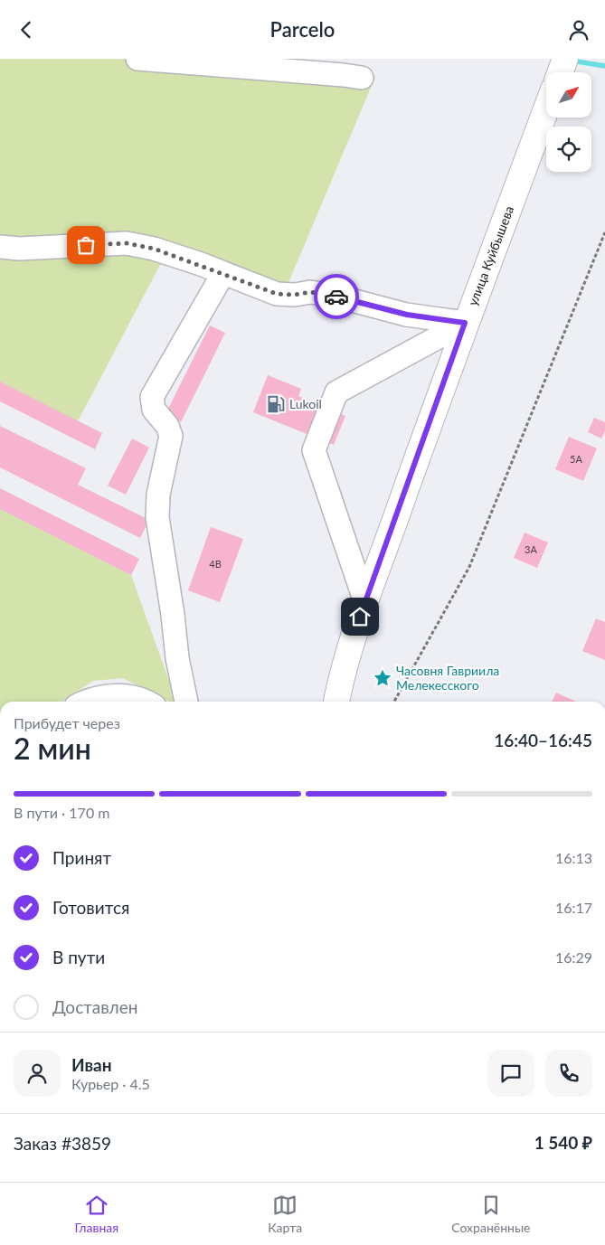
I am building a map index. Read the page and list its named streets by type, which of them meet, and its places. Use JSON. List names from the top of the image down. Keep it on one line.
{"streets":{"highway":["улица Куйбышева"]},"places":{"fuel station":["Lukoil"],"place":["Часовня Гавриила Мелекесского"]},"house_numbers":["5А","3А","4В"],"north":"top right","page":{"header":"Parcelo","heading":["2 мин","Прибудет через","16:40–16:45"],"panel":["Иван","Курьер · 4.5","Заказ #3859","1 540 ₽"],"bar":"В пути · 170 m","list":[["Принят","16:13"],["Готовится","16:17"],["В пути","16:29"],"Доставлен"],"tabs":["Главная","Карта","Сохранённые"]}}
